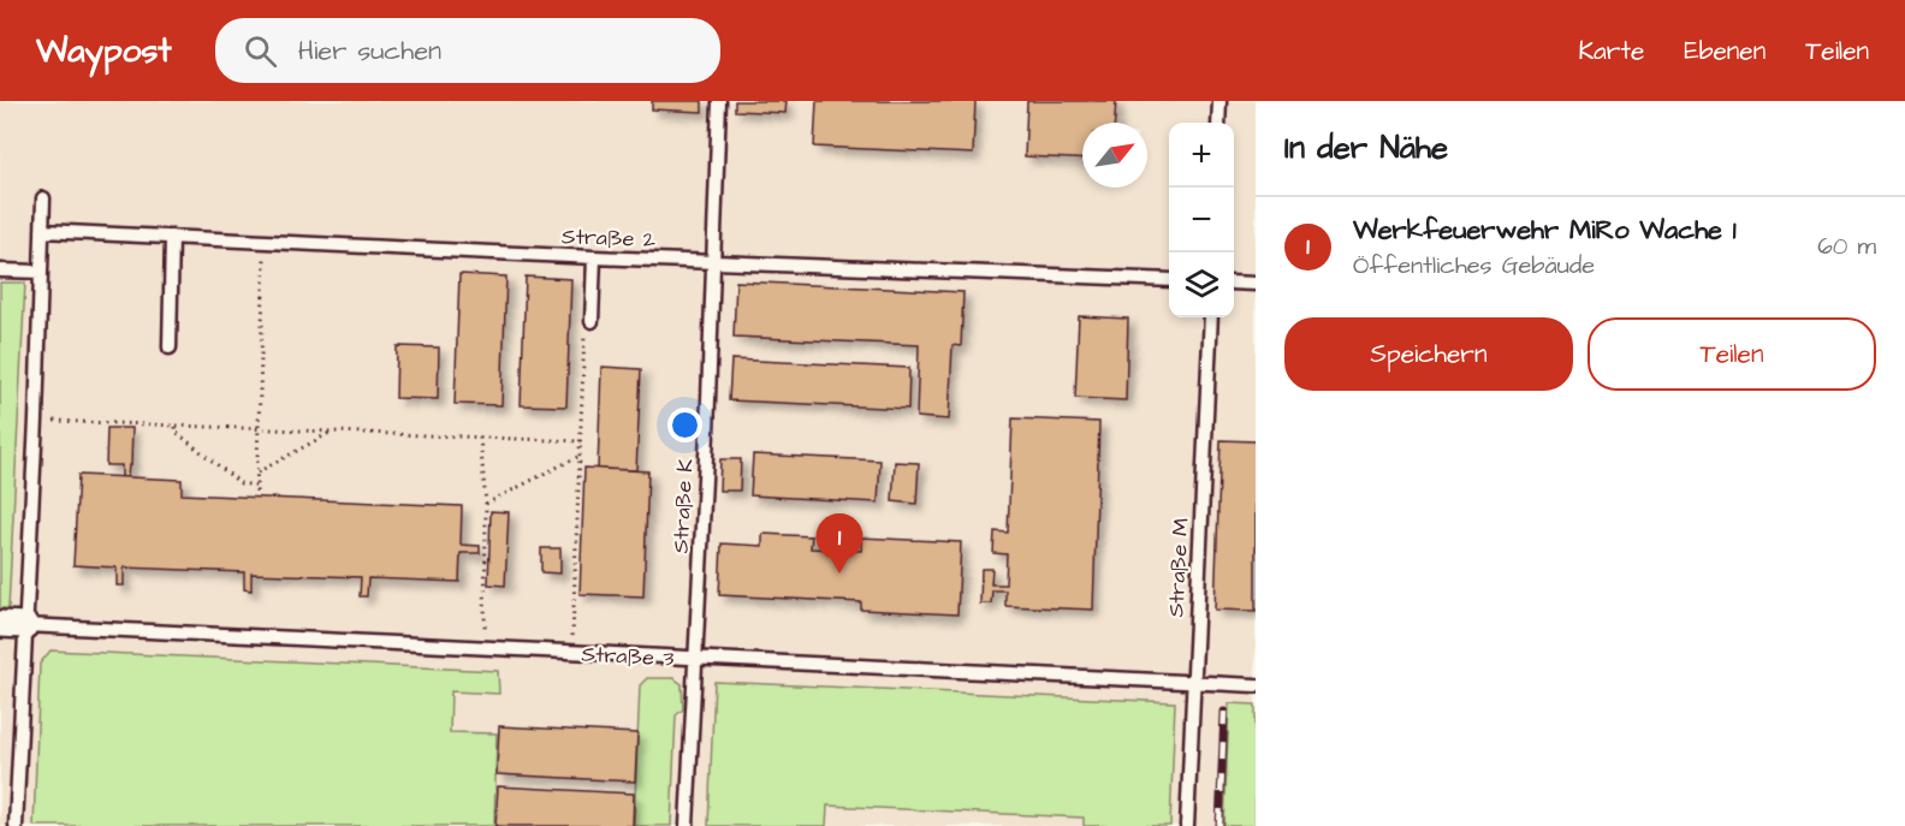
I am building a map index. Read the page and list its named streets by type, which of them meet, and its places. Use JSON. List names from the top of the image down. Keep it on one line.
{"streets":{"street":["Straße 3"],"lane":["Straße 2","Straße K","Straße M"]},"crossings":[["Straße 2","Straße K"],["Straße K","Straße 3"],["Straße M","Straße 3"]],"north":"top right","page":{"header":"Waypost","search":"Hier suchen","nav":["Karte","Ebenen","Teilen"],"heading":"In der Nähe","map_buttons":["+","−"],"list":[{"mark":"1","name":"Werkfeuerwehr MiRo Wache 1","note":"Öffentliches Gebäude","value":"60 m"}],"buttons":["Speichern","Teilen"],"pins":"1"}}
